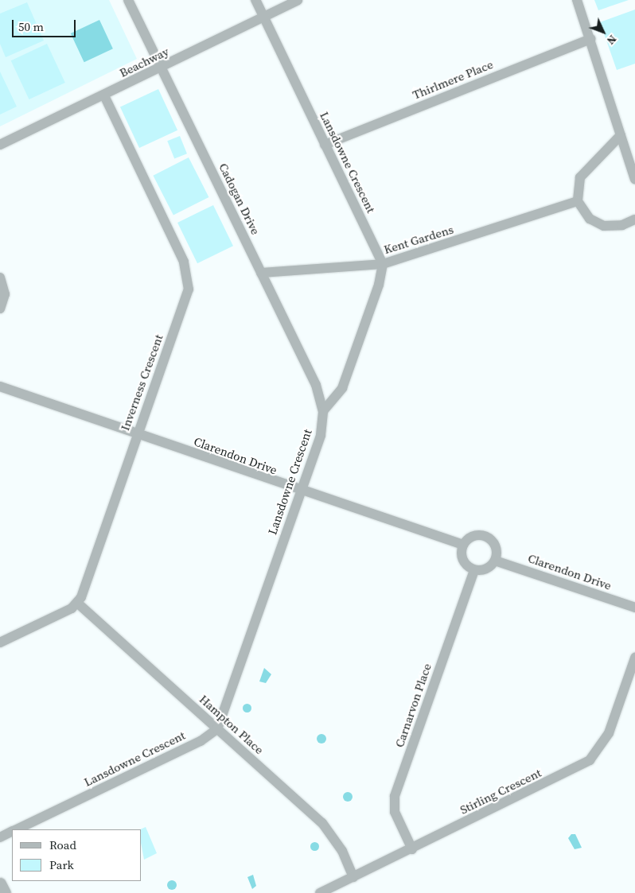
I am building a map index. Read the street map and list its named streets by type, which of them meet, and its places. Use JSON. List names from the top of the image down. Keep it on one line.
{"streets":{"street":["Beachway","Thirlmere Place","Lansdowne Crescent","Cadogan Drive","Kent Gardens","Inverness Crescent","Clarendon Drive","Carnarvon Place","Hampton Place","Stirling Crescent"]},"crossings":[["Beachway","Lansdowne Crescent"],["Beachway","Cadogan Drive"],["Beachway","Inverness Crescent"],["Thirlmere Place","Lansdowne Crescent"],["Lansdowne Crescent","Cadogan Drive"],["Lansdowne Crescent","Kent Gardens"],["Lansdowne Crescent","Clarendon Drive"],["Lansdowne Crescent","Hampton Place"],["Cadogan Drive","Kent Gardens"],["Inverness Crescent","Clarendon Drive"],["Inverness Crescent","Hampton Place"],["Clarendon Drive","Carnarvon Place"],["Carnarvon Place","Stirling Crescent"],["Hampton Place","Stirling Crescent"]],"legend":["Road","Park"],"scale_bar":"50 m","north":"bottom right"}
